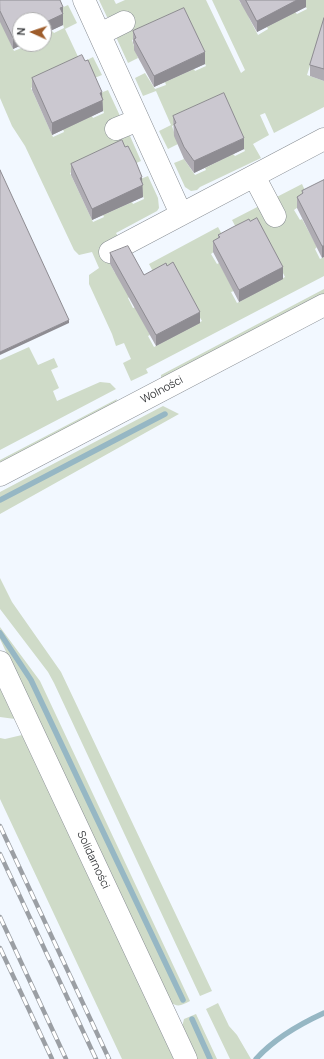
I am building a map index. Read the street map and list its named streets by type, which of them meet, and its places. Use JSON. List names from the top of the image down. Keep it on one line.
{"streets":{"street":["Wolności","Solidarności"]},"north":"left"}
